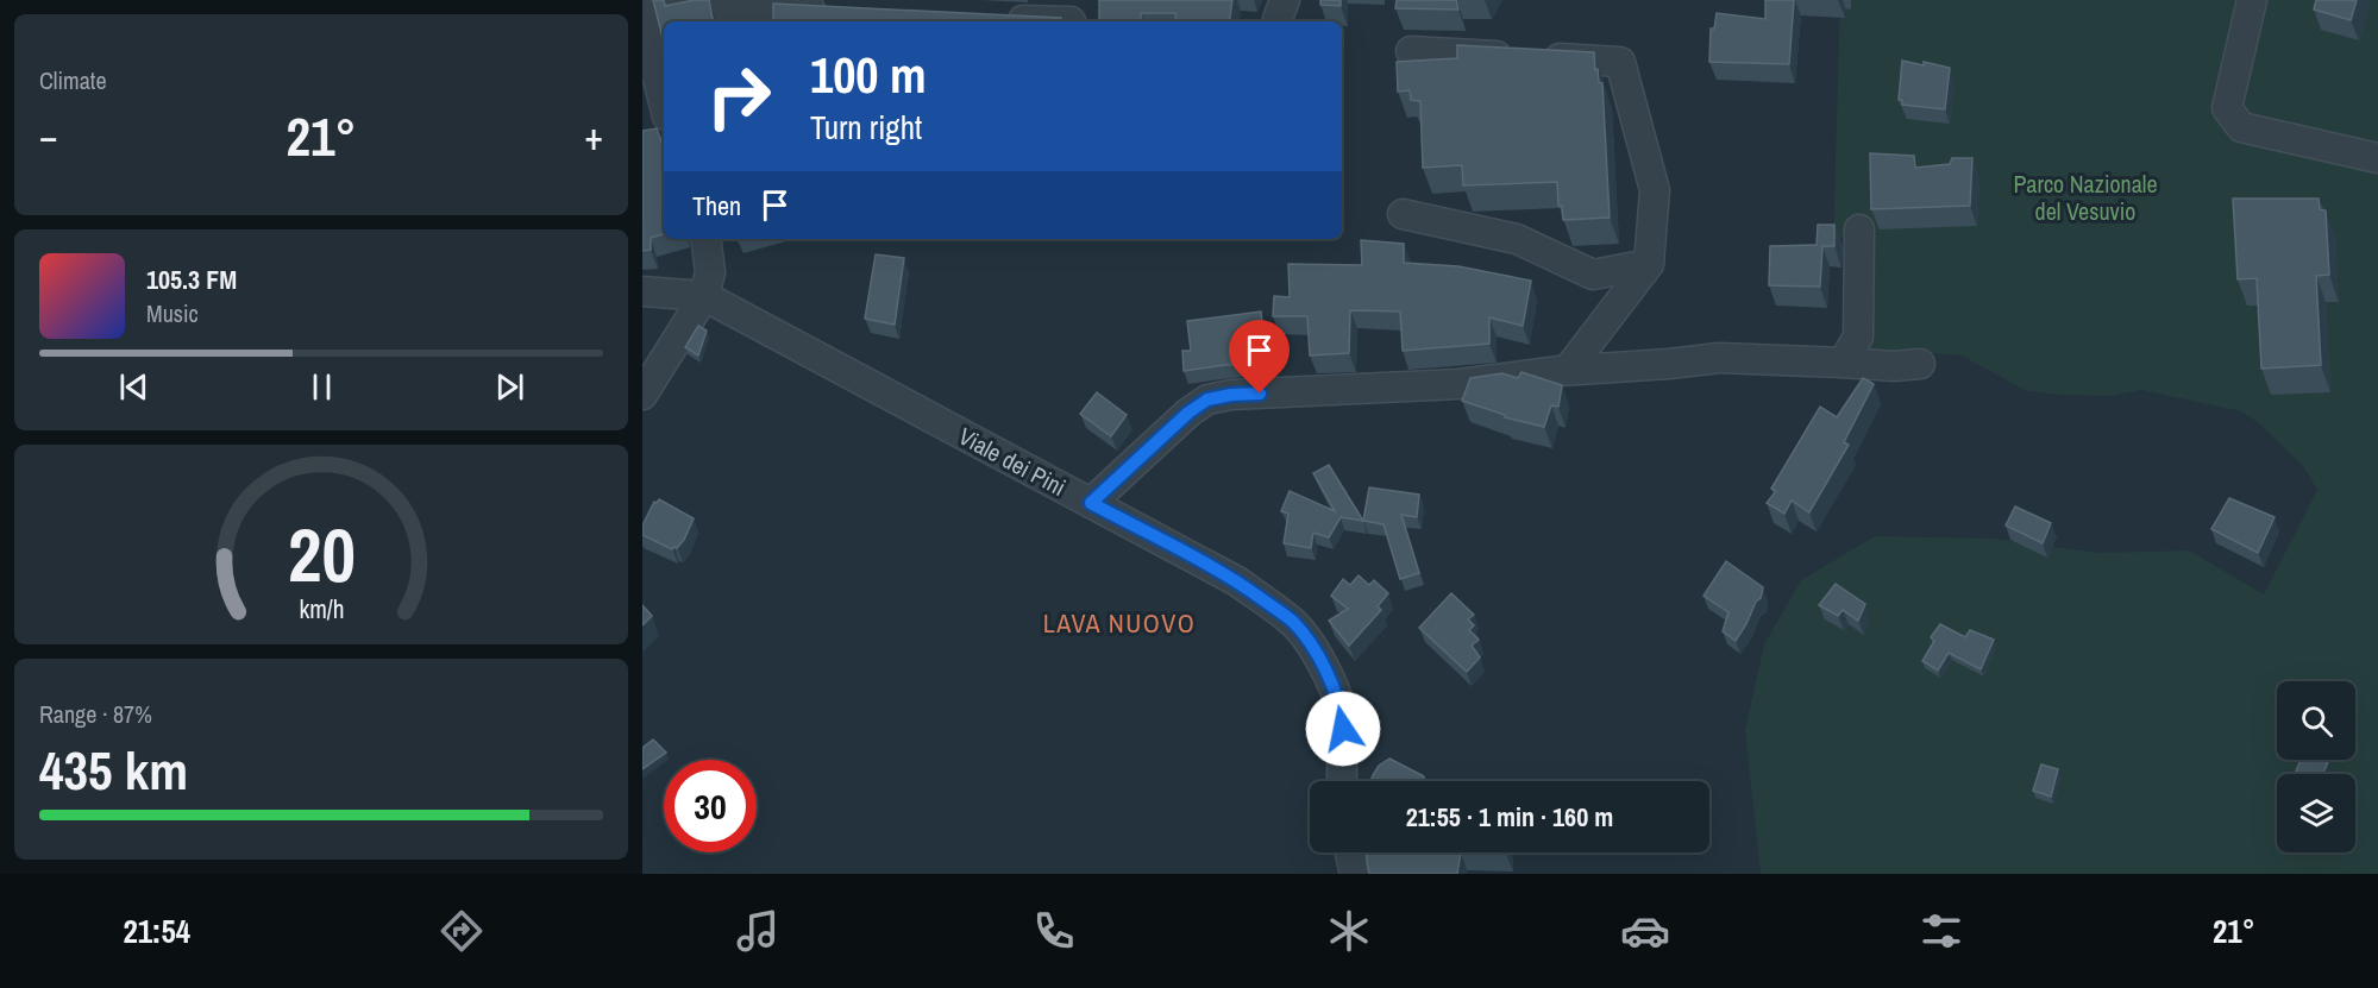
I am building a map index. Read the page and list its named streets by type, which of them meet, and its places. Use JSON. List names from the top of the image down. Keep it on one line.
{"streets":{"street":["Viale dei Pini"]},"districts":["LAVA NUOVO"],"parks":["Parco Nazionale del Vesuvio"],"page":{"tile":["Climate",["Range · 87%","435 km"]],"turn":["100 m","Turn right"],"heat":["−","21°","+"],"then":"Then","song":["105.3 FM","Music"],"limit":"30","trip":"21:55 · 1 min · 160 m","tabs":["21:54","21°"],"gauge":["20","km/h"]}}
